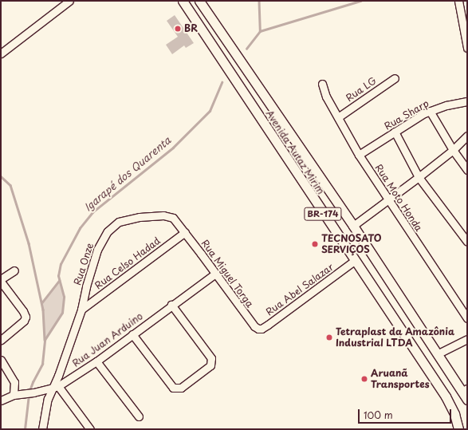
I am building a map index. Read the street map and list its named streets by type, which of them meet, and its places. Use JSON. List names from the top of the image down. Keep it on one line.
{"streets":{"main road":["Avenida Autaz Mirim","BR-174"],"street":["Rua LG","Rua Sharp","Rua Moto Honda","Rua Celso Hadad","Rua Onze","Rua Miguel Torga","Rua Abel Salazar","Rua Juan Arduino"]},"crossings":[["Rua LG","Rua Moto Honda"],["Rua Sharp","Rua Moto Honda"],["Avenida Autaz Mirim","Rua Abel Salazar"],["Rua Celso Hadad","Rua Onze"],["Rua Celso Hadad","Rua Miguel Torga"],["Rua Onze","Rua Miguel Torga"],["Rua Onze","Rua Juan Arduino"],["Rua Miguel Torga","Rua Abel Salazar"],["Rua Miguel Torga","Rua Juan Arduino"]],"water":["Igarapé dos Quarenta"],"places":["BR","TECNOSATO SERVIÇOS","Tetraplast da Amazônia Industrial LTDA","Aruanã Transportes"],"scale_bar":"100 m"}
